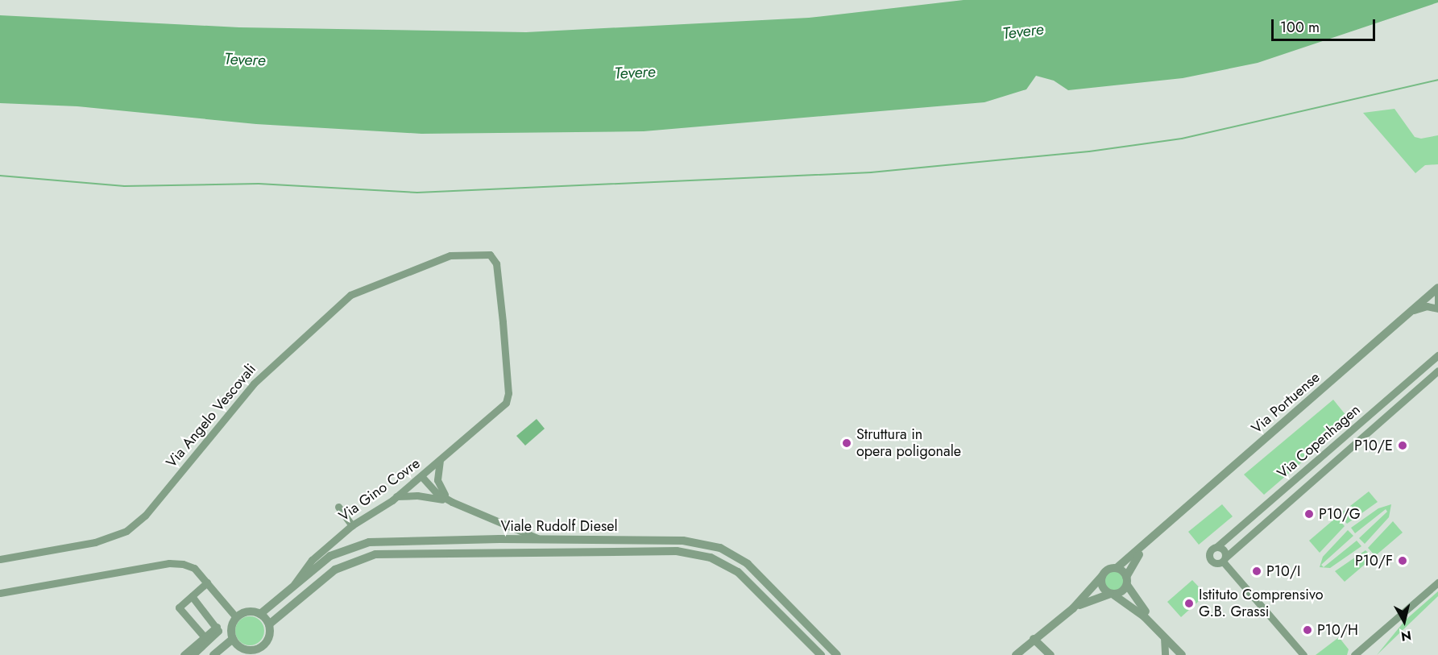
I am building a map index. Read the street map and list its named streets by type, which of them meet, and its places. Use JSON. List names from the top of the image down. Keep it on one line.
{"streets":{"street":["Via Portuense","Via Angelo Vescovali","Via Copenhagen","Via Gino Covre","Viale Rudolf Diesel"]},"crossings":[["Via Angelo Vescovali","Via Gino Covre"],["Via Gino Covre","Viale Rudolf Diesel"]],"water":["Tevere"],"places":["Struttura in opera poligonale","P10/E","P10/G","P10/F","P10/I","Istituto Comprensivo G.B. Grassi","P10/H"],"scale_bar":"100 m","north":"bottom"}
